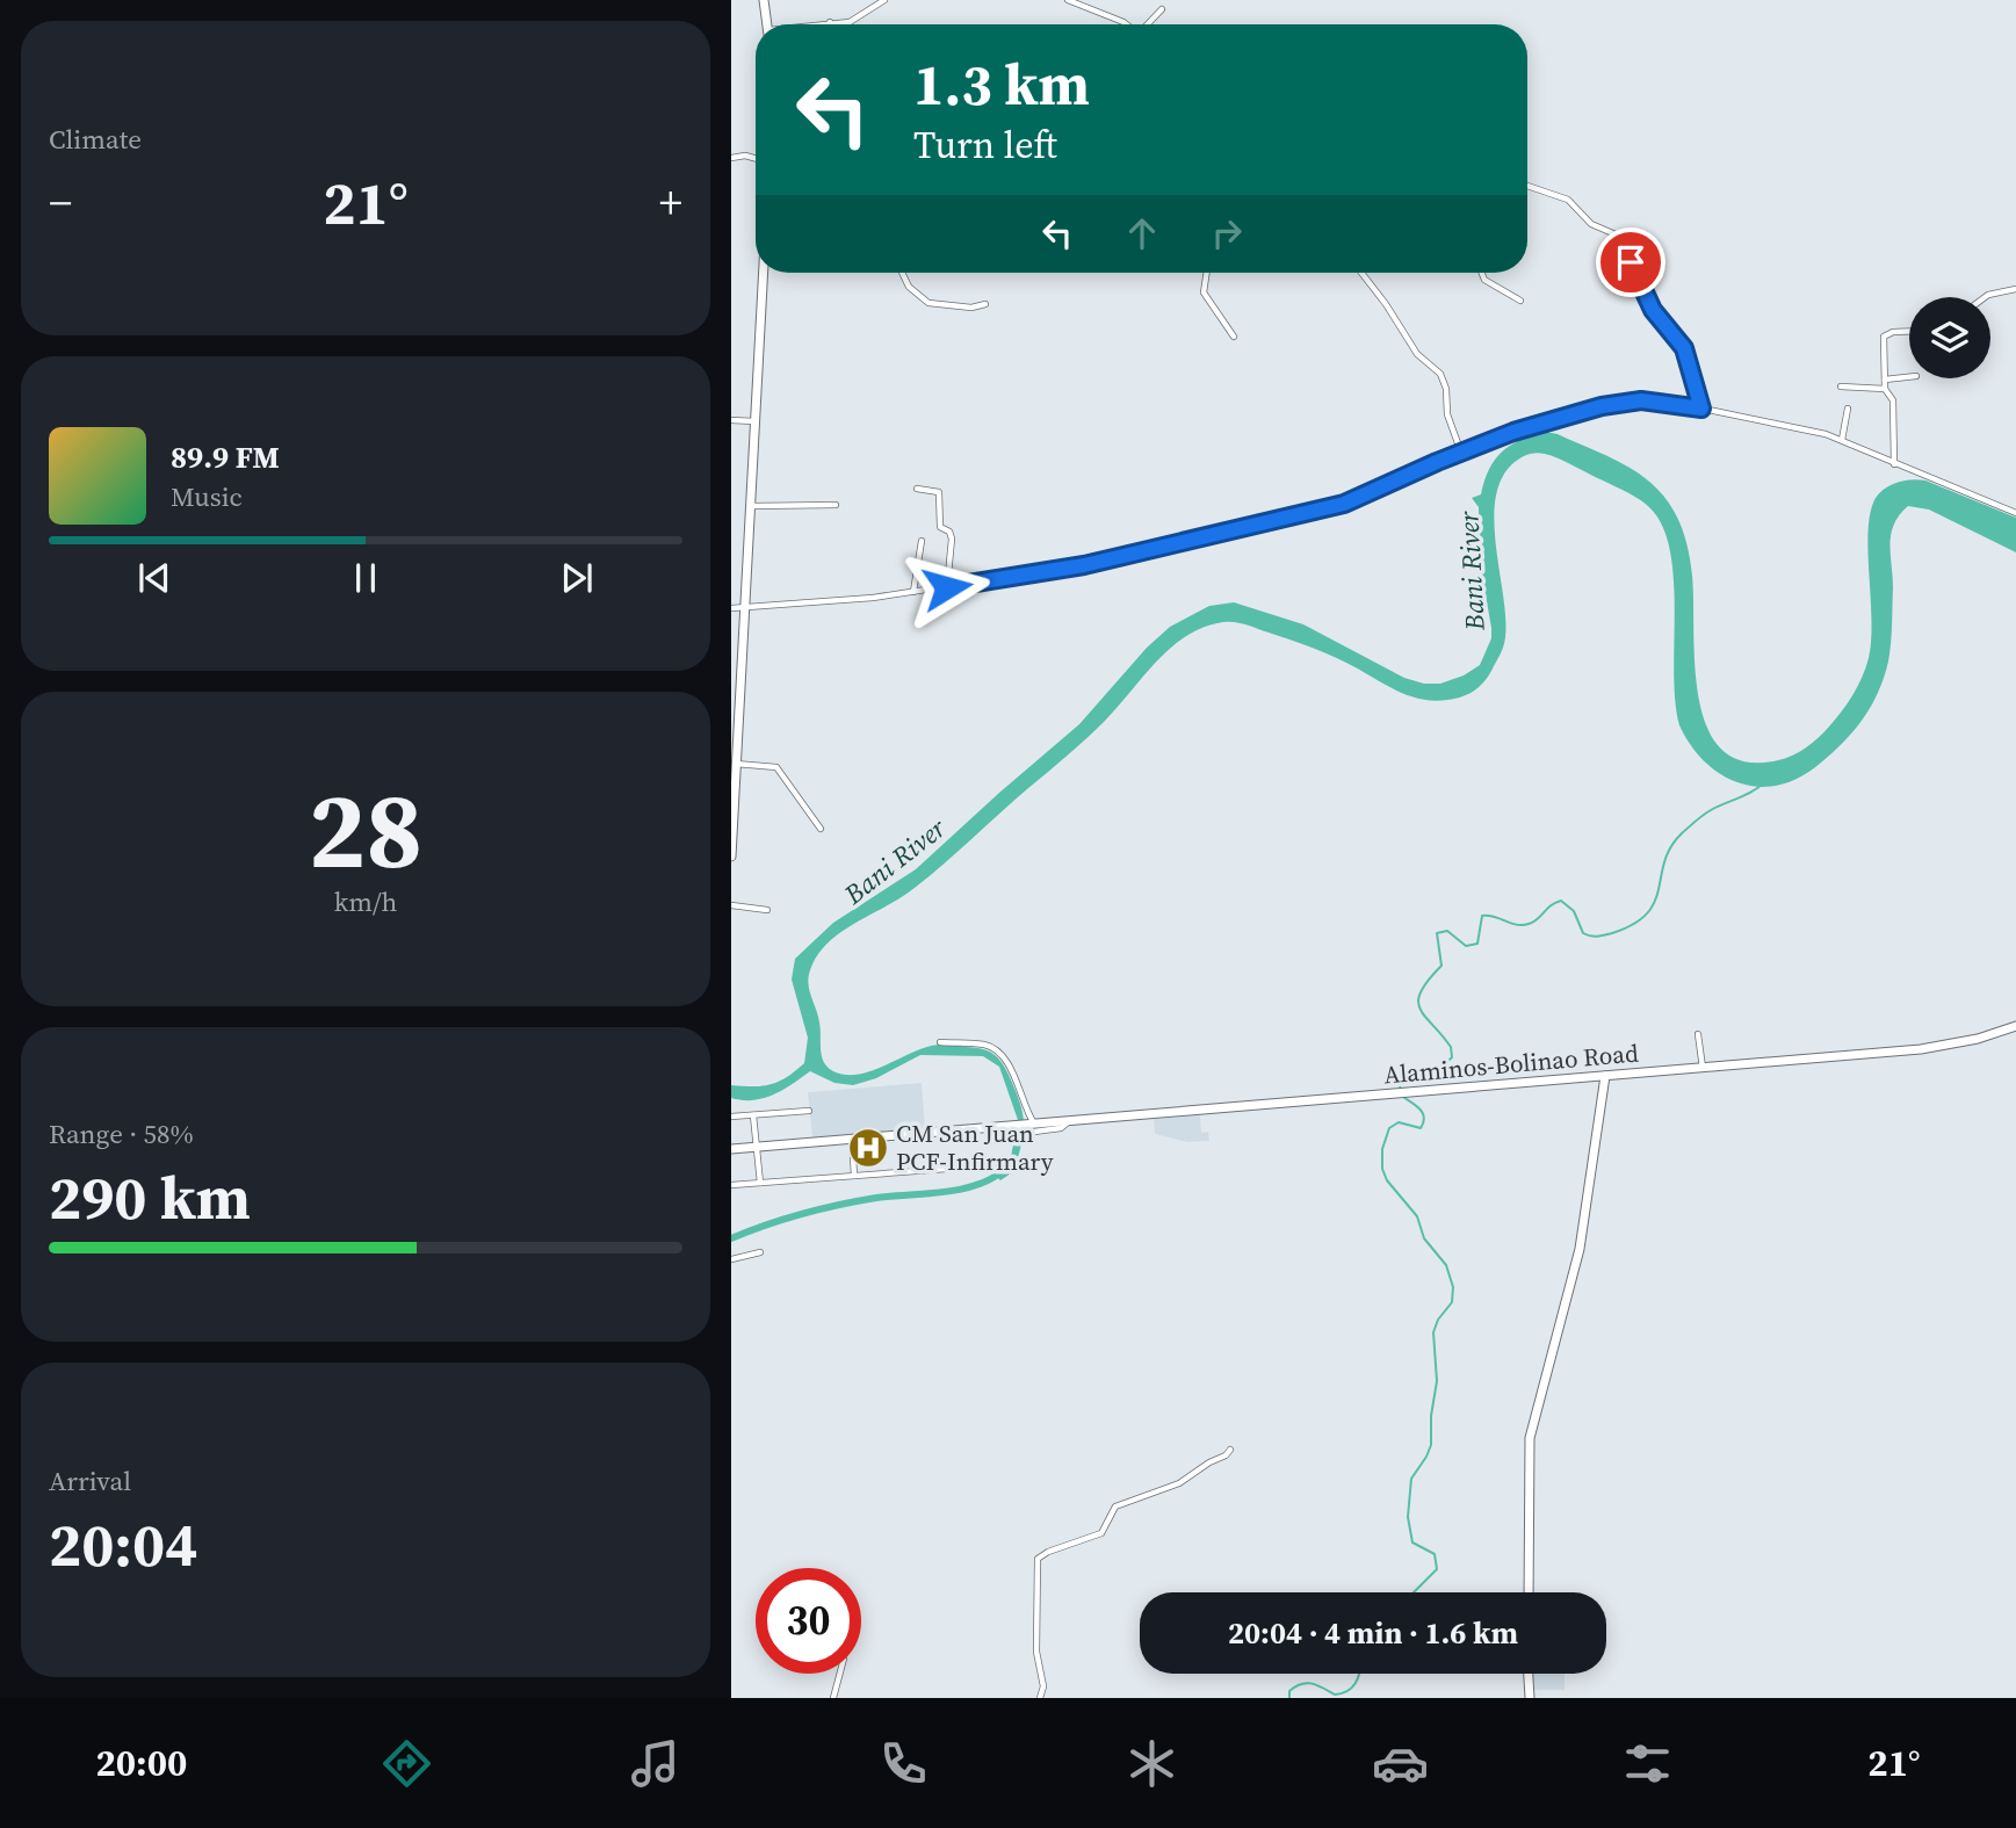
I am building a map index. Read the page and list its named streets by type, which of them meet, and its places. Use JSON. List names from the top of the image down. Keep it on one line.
{"streets":{"main road":["Alaminos-Bolinao Road"]},"water":["Bani River"],"places":{"hospital":["CM San Juan PCF-Infirmary"]},"page":{"tile":["Climate",["28","km/h"],["Range · 58%","290 km"],["Arrival","20:04"]],"turn":["1.3 km","Turn left"],"heat":["−","21°","+"],"song":["89.9 FM","Music"],"limit":"30","trip":"20:04 · 4 min · 1.6 km","tabs":["20:00","21°"]}}
